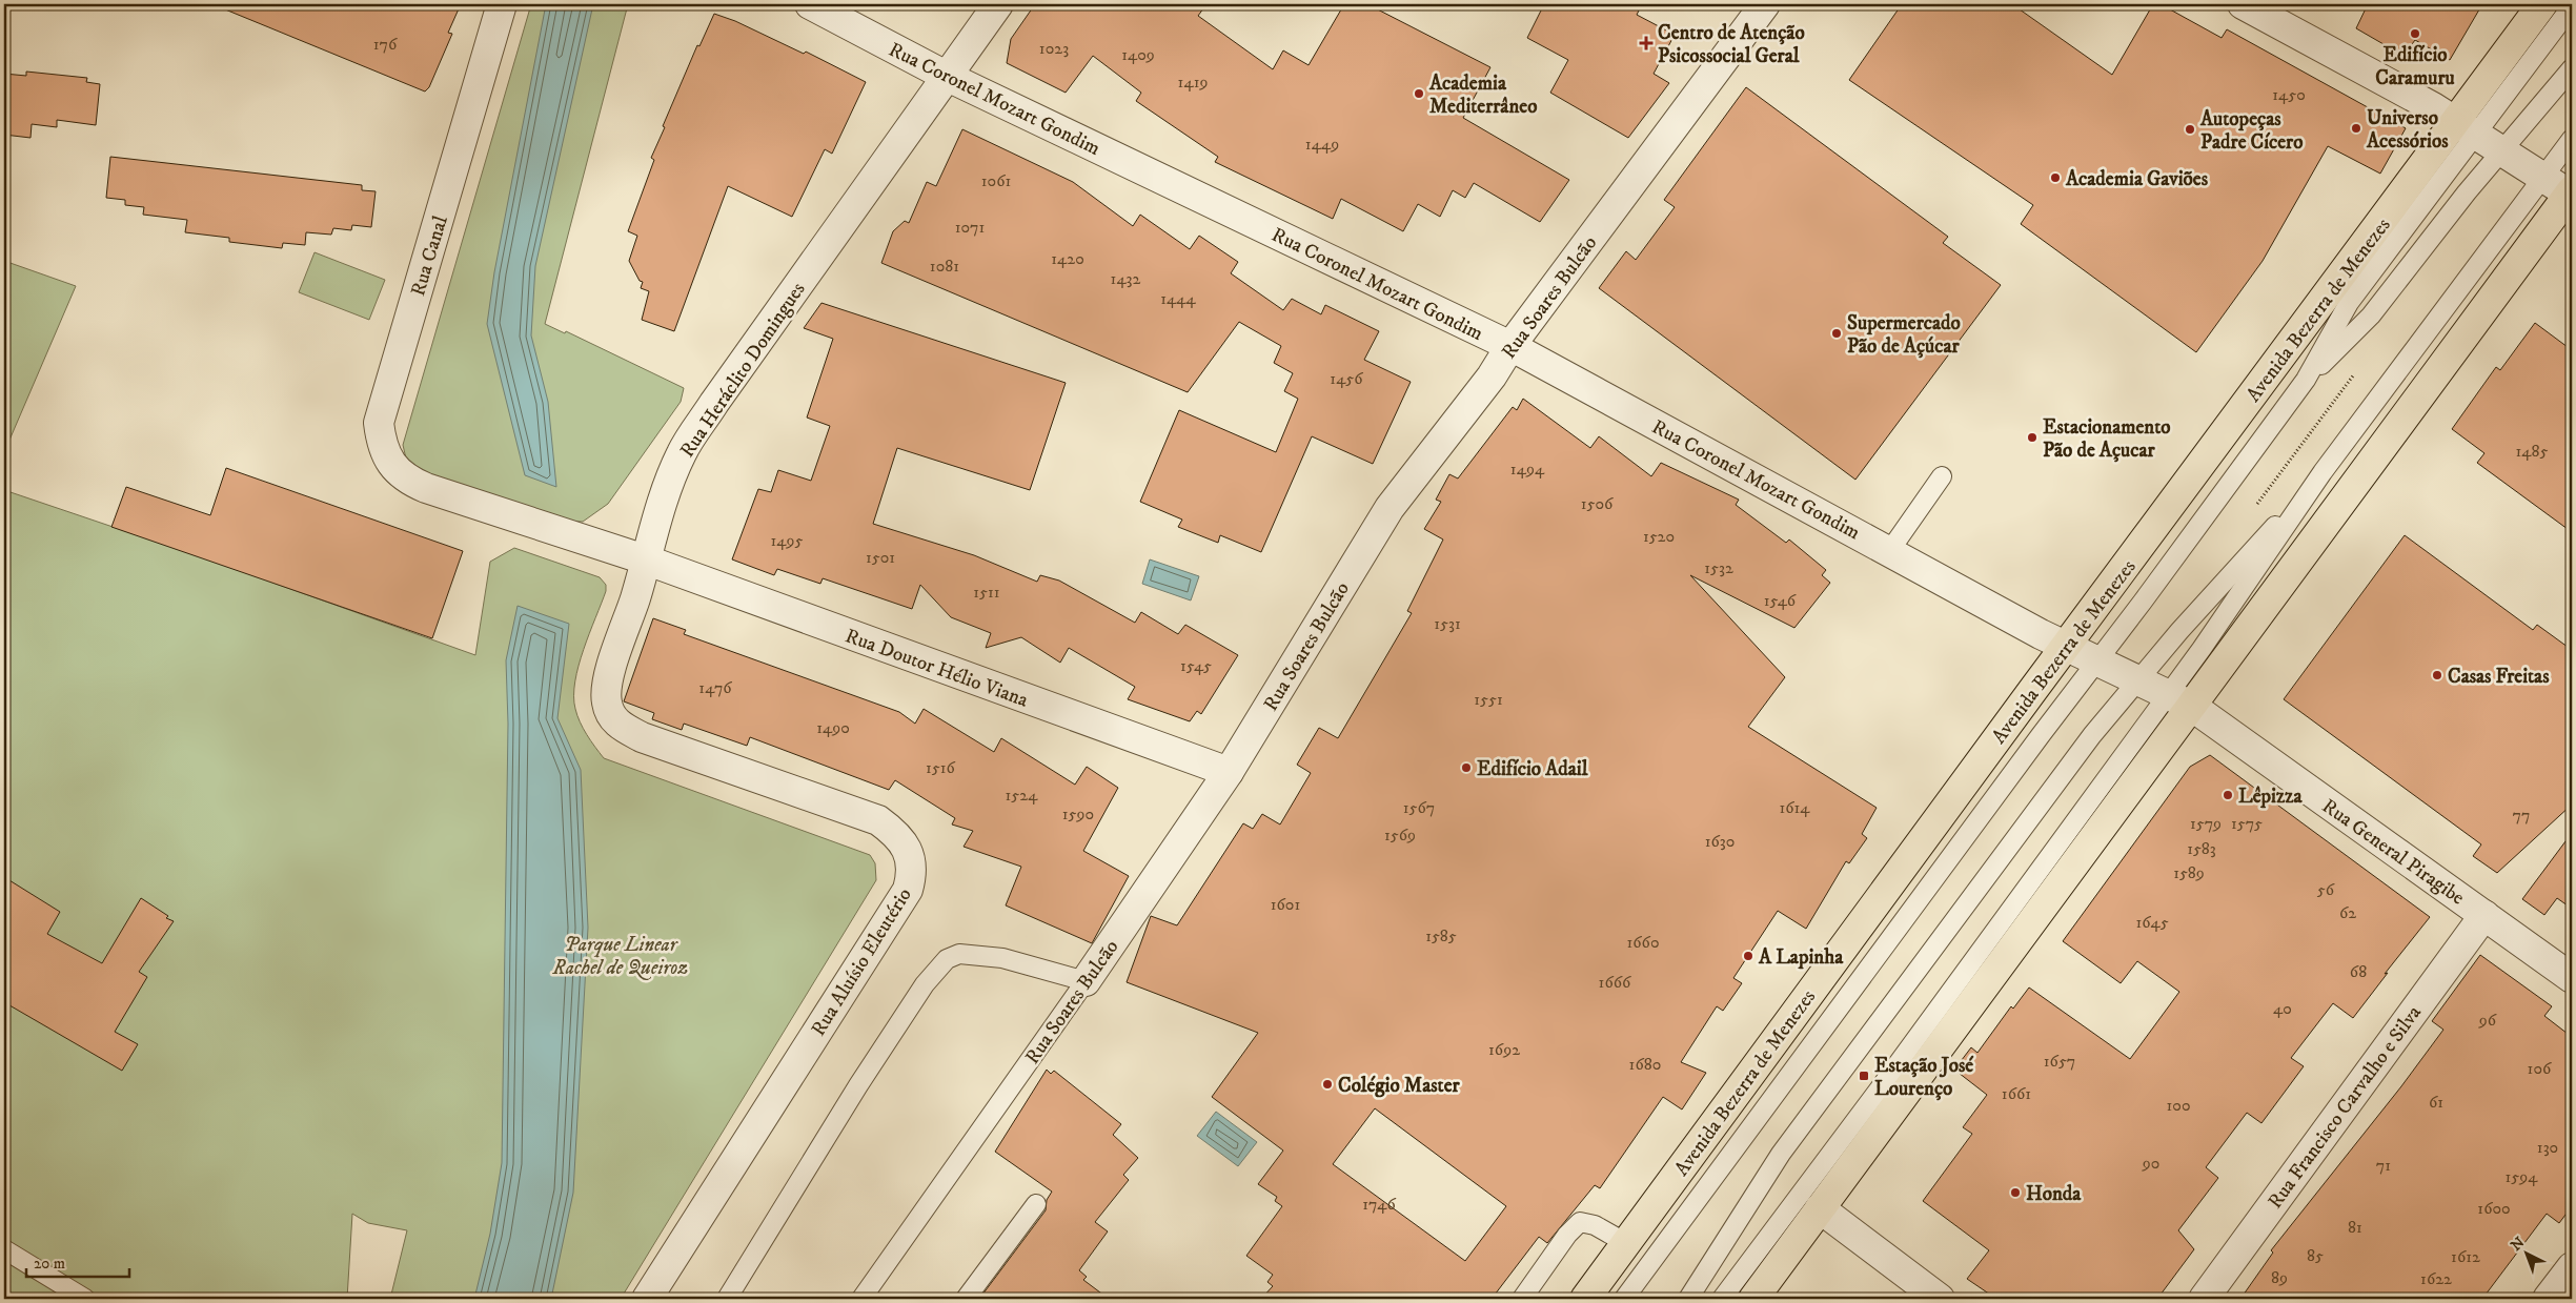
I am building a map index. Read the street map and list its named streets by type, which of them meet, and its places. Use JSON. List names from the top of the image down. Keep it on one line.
{"streets":{"main road":["Avenida Bezerra de Menezes"],"street":["Rua Coronel Mozart Gondim","Rua Canal","Rua Soares Bulcão","Rua Heráclito Domingues","Rua Doutor Hélio Viana","Rua General Piragibe","Rua Aluísio Eleutério","Rua Francisco Carvalho e Silva"]},"crossings":[["Rua Coronel Mozart Gondim","Rua Soares Bulcão"],["Rua Coronel Mozart Gondim","Avenida Bezerra de Menezes"],["Rua Coronel Mozart Gondim","Rua Heráclito Domingues"],["Rua Coronel Mozart Gondim","Rua General Piragibe"],["Rua Canal","Rua Heráclito Domingues"],["Rua Canal","Rua Doutor Hélio Viana"],["Rua Canal","Rua Aluísio Eleutério"],["Rua Soares Bulcão","Rua Doutor Hélio Viana"],["Rua Heráclito Domingues","Rua Doutor Hélio Viana"],["Rua Heráclito Domingues","Rua Aluísio Eleutério"],["Rua Doutor Hélio Viana","Rua Aluísio Eleutério"],["Rua General Piragibe","Rua Francisco Carvalho e Silva"]],"parks":["Parque Linear Rachel de Queiroz"],"places":{"other":["Edifício Caramuru","Academia Mediterrâneo","Universo Acessórios","Autopeças Padre Cícero","Academia Gaviões","Supermercado Pão de Açúcar","Estacionamento Pão de Açucar","Casas Freitas","Edifício Adail","Lêpizza","A Lapinha","Colégio Master","Honda"],"health":["Centro de Atenção Psicossocial Geral"],"transit":["Estação José Lourenço"]},"house_numbers":["176","1023","1409","1419","1450","1449","1061","1071","1420","1081","1432","1444","1456","1485","1494","1506","1520","1495","1501","1532","1511","1546","1531","1545","1476","1551","1490","1516","1524","1567","1614","1590","77","1579","1575","1569","1630","1583","1589","56","1601","62","1645","1585","1660","68","1666","40","96","1692","1657","1680","106","1661","61","100","130","90","71","1594","1746","1600","81","85","1612","89","1622"],"scale_bar":"20 m","north":"top left"}
